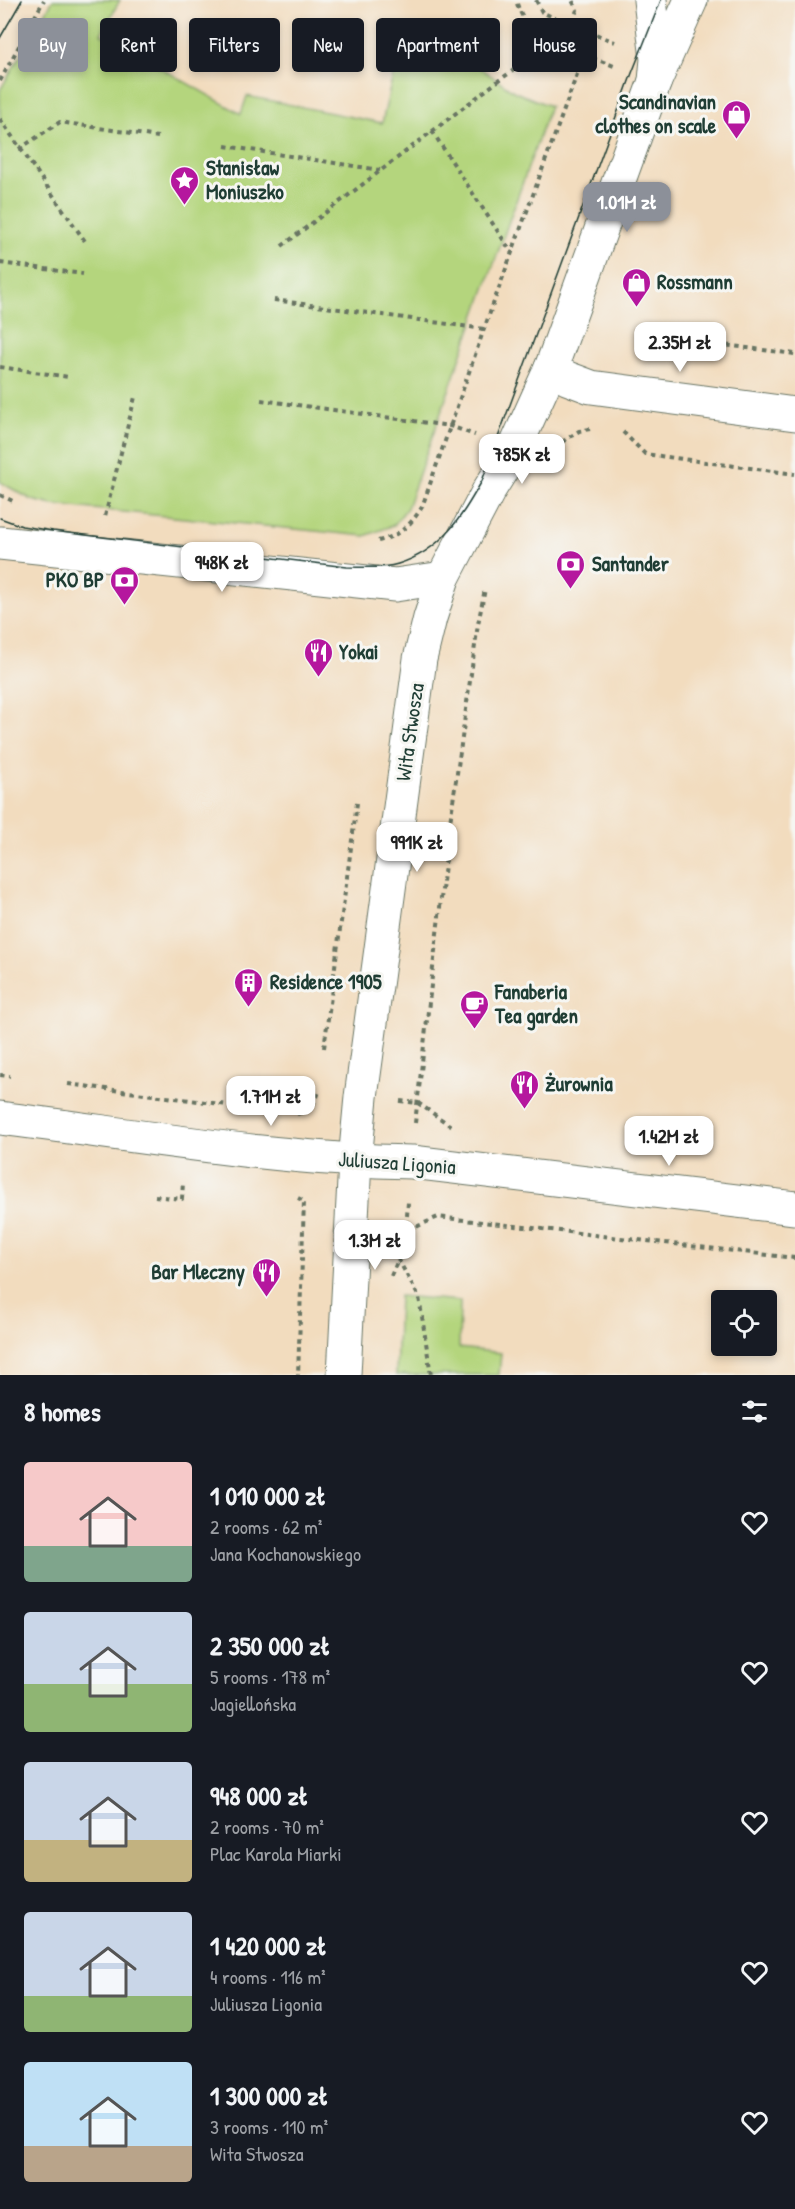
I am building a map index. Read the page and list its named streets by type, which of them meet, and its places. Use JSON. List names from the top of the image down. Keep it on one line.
{"streets":{"street":["Wita Stwosza","Juliusza Ligonia"]},"crossings":[["Wita Stwosza","Juliusza Ligonia"]],"places":{"shop":["Scandinavian clothes on scale","Rossmann"],"place":["Stanisław Moniuszko"],"bank":["Santander","PKO BP"],"restaurant":["Yokai","Żurownia","Bar Mleczny"],"building":["Residence 1905"],"cafe":["Fanaberia Tea garden"]},"page":{"chip":["Buy","Rent","Filters","New","Apartment","House"],"price":["1.01M zł","2.35M zł","785K zł","948K zł","991K zł","1.71M zł","1.42M zł","1.3M zł"],"heading":"8 homes","list":[{"name":"1 010 000 zł","note":"2 rooms · 62 m² · Jana Kochanowskiego"},{"name":"2 350 000 zł","note":"5 rooms · 178 m² · Jagiellońska"},{"name":"948 000 zł","note":"2 rooms · 70 m² · Plac Karola Miarki"},{"name":"1 420 000 zł","note":"4 rooms · 116 m² · Juliusza Ligonia"},{"name":"1 300 000 zł","note":"3 rooms · 110 m² · Wita Stwosza"}]}}
